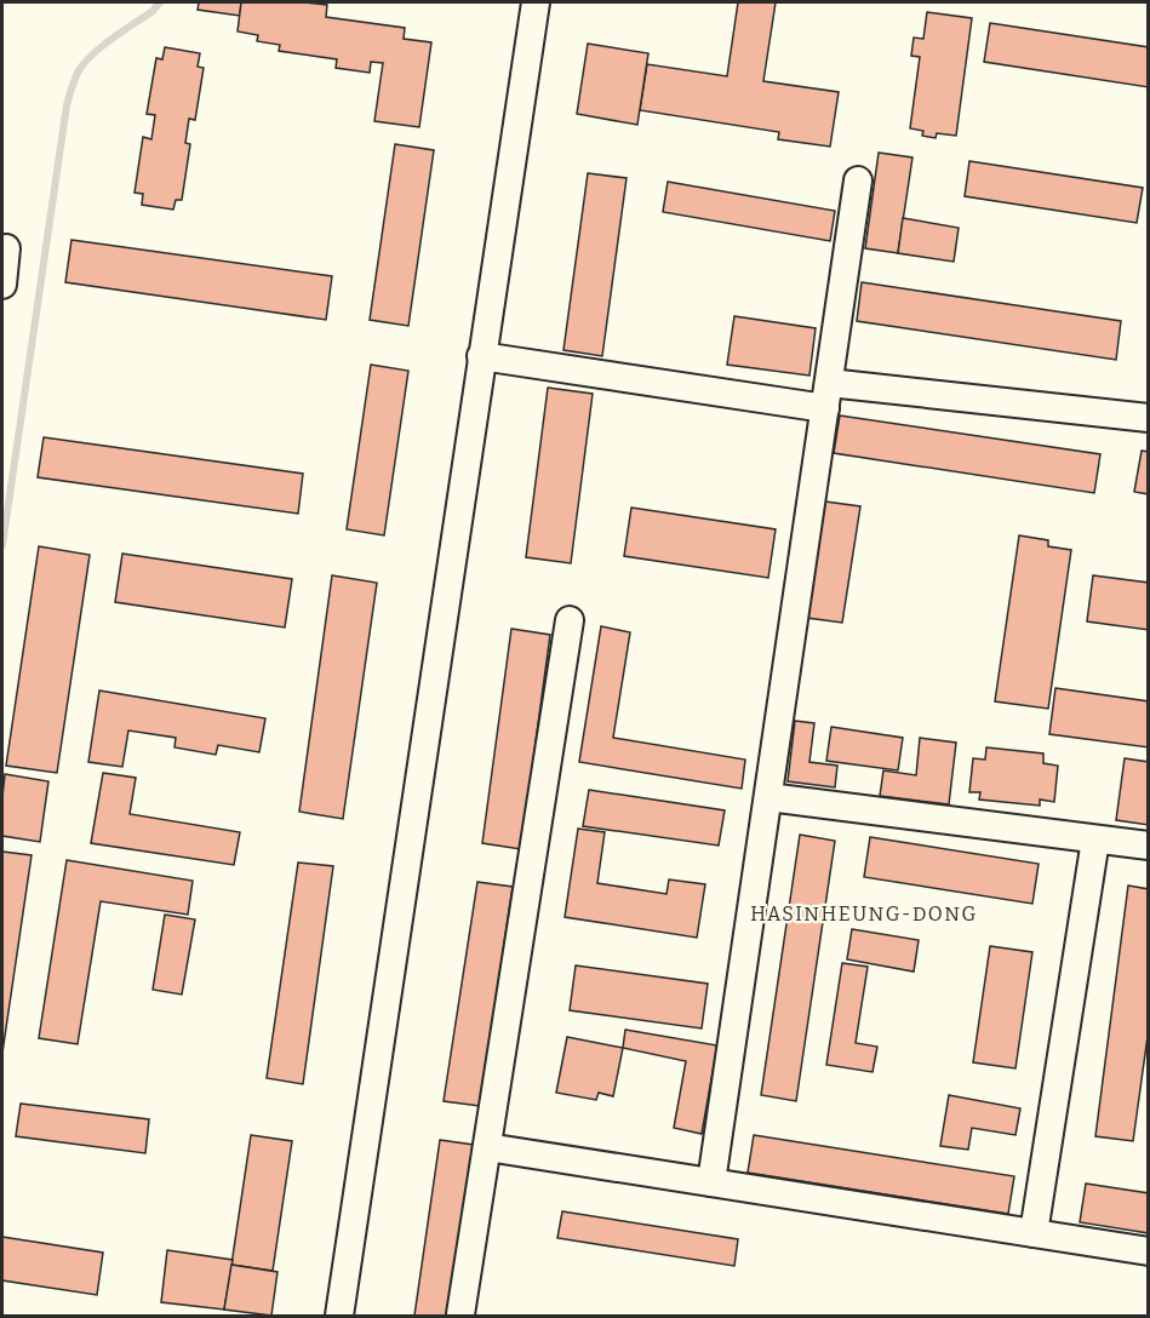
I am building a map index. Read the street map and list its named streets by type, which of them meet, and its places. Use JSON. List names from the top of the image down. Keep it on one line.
{"districts":["HASINHEUNG-DONG"]}
